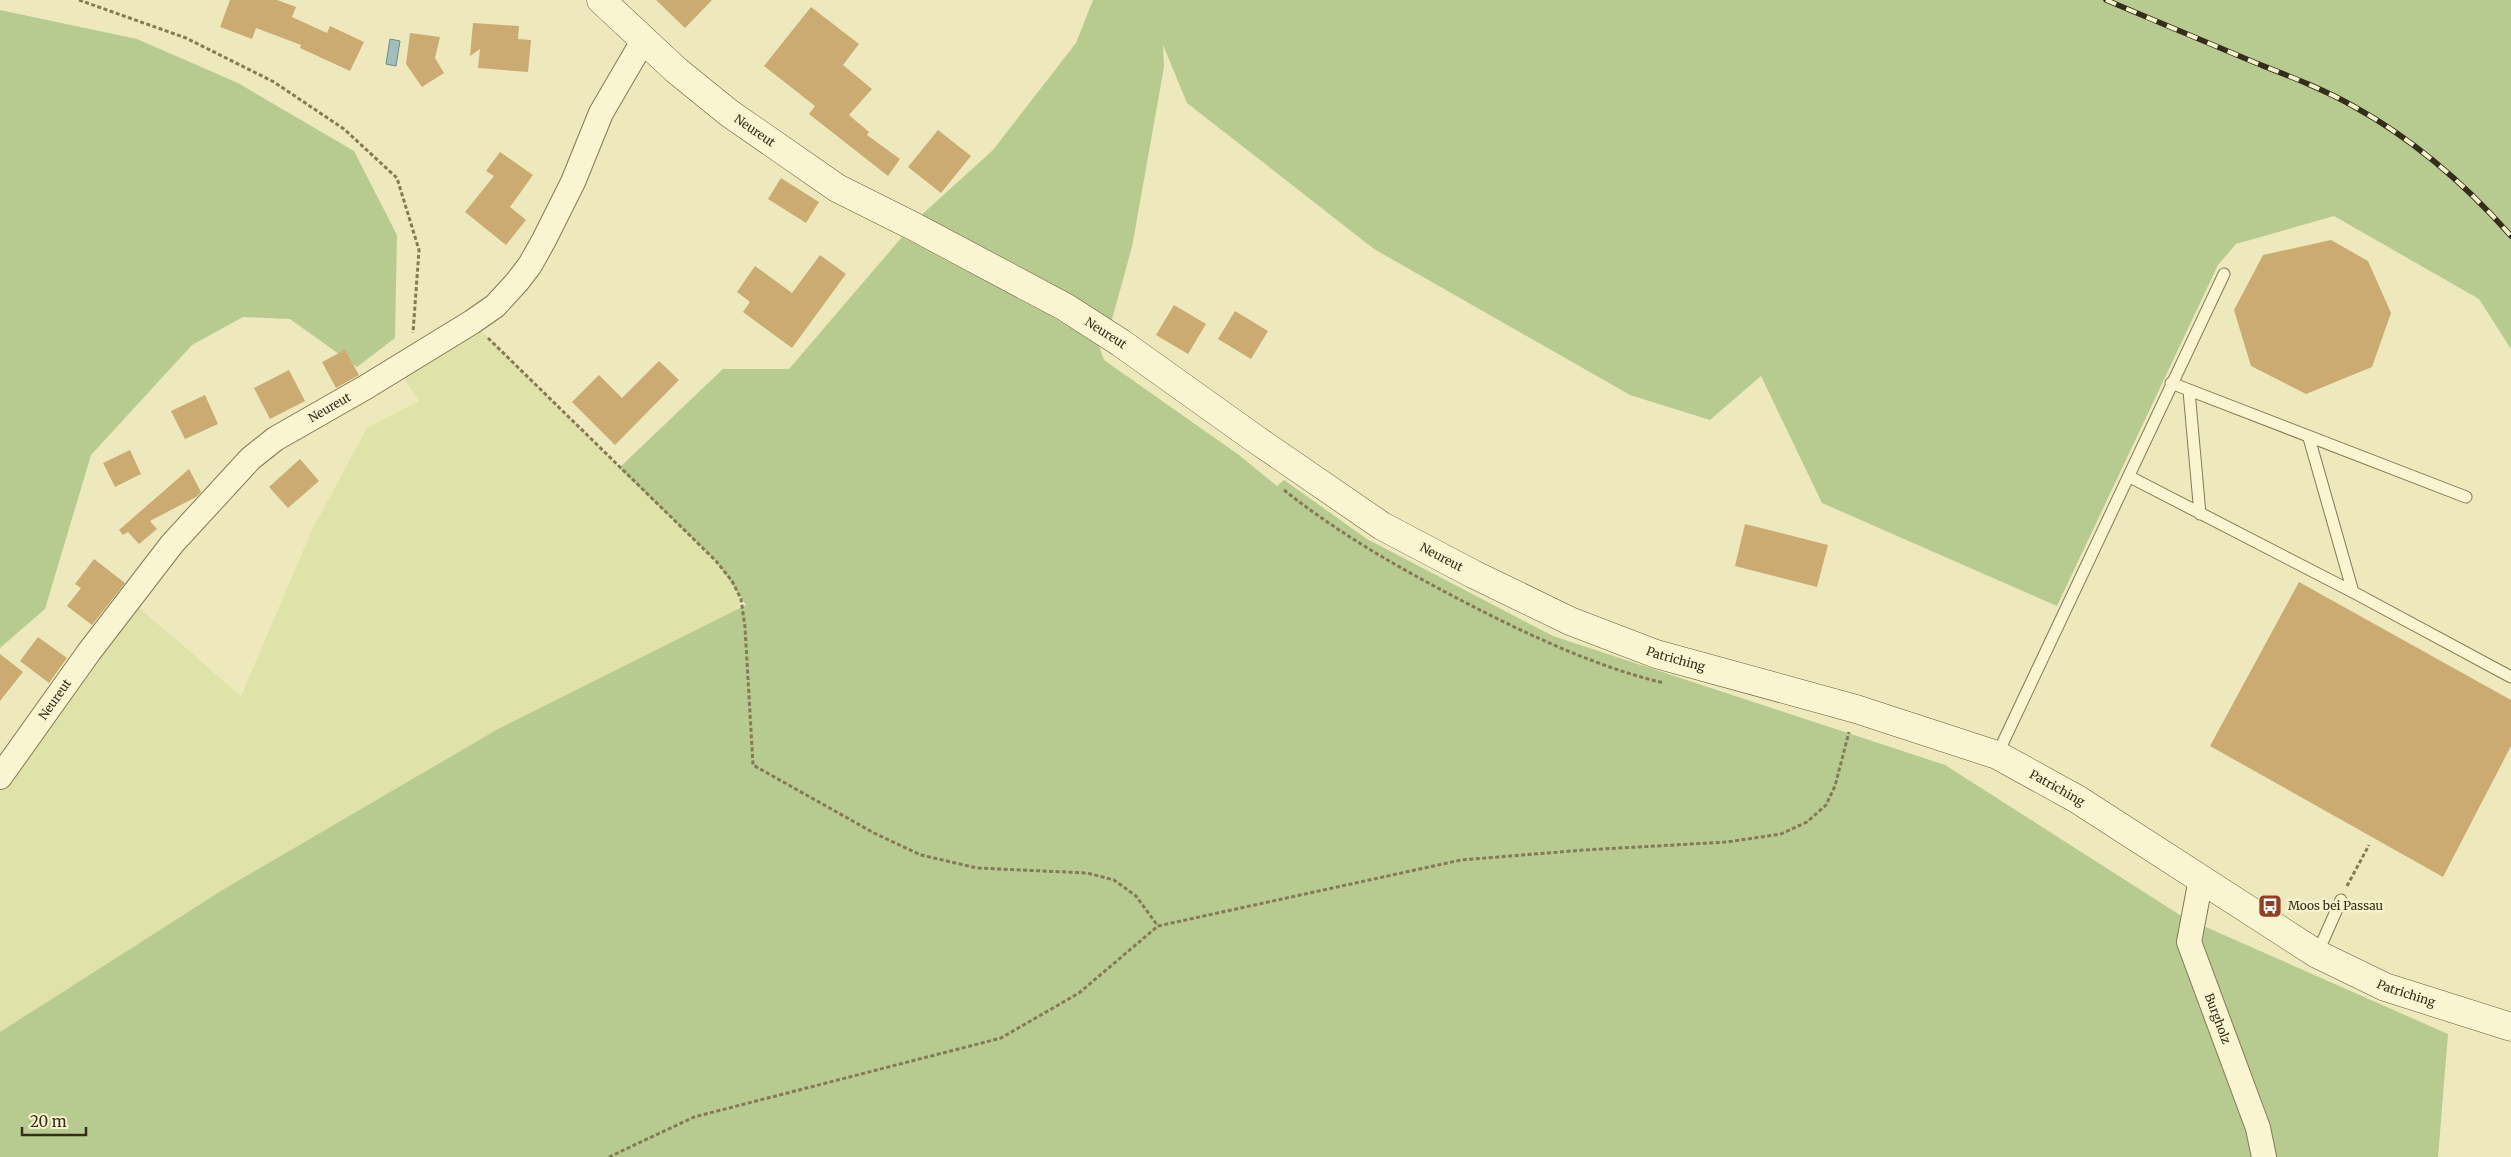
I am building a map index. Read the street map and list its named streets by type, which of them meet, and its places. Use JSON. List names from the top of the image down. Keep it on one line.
{"streets":{"street":["Neureut","Patriching","Burgholz"]},"crossings":[["Neureut","Patriching"],["Patriching","Burgholz"]],"places":{"bus stop":["Moos bei Passau"]},"scale_bar":"20 m"}
